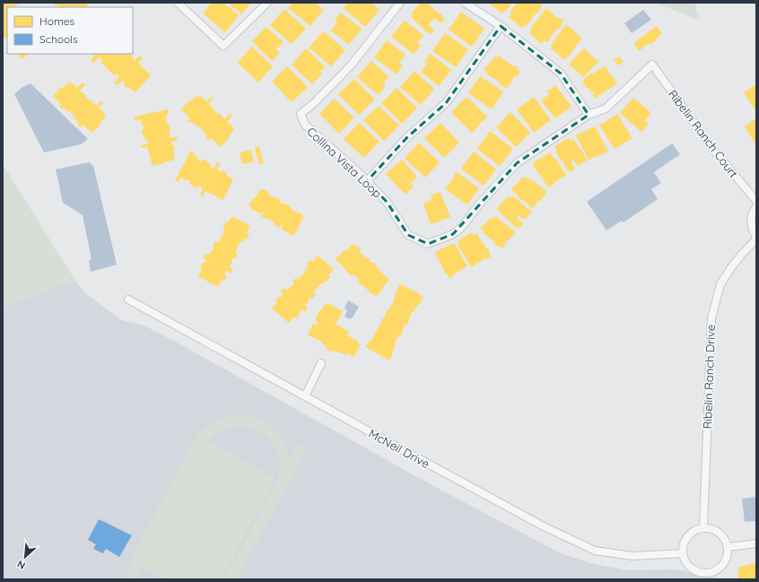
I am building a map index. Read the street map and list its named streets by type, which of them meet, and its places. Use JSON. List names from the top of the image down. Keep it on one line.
{"streets":{"street":["Ribelin Ranch Court","Collina Vista Loop","Ribelin Ranch Drive","McNeil Drive"]},"crossings":[["Ribelin Ranch Court","Collina Vista Loop"],["Ribelin Ranch Drive","McNeil Drive"]],"legend":["Homes","Schools"],"north":"bottom left"}
